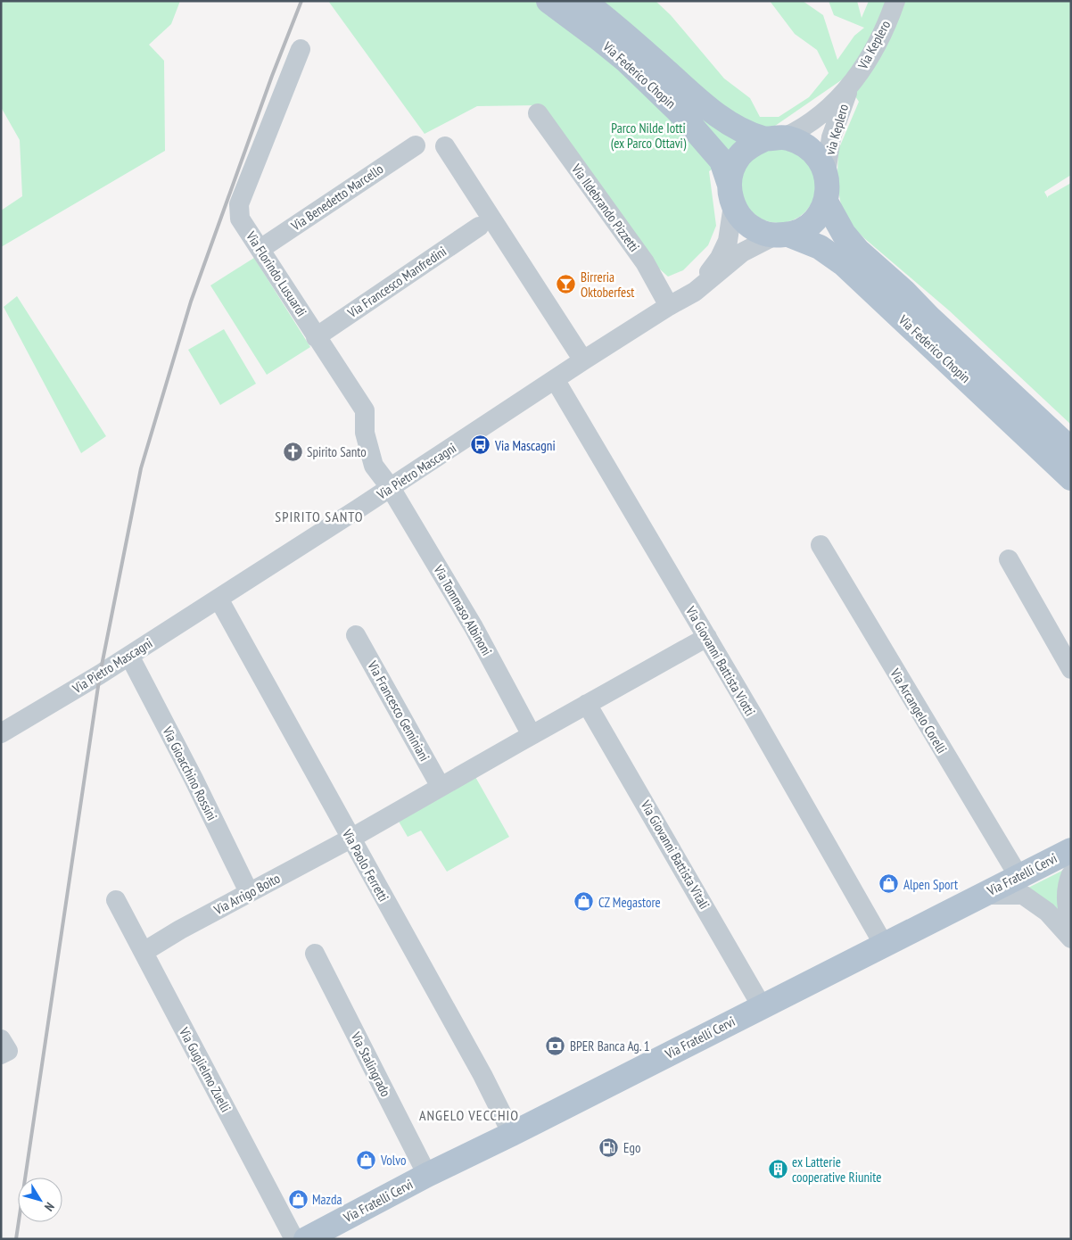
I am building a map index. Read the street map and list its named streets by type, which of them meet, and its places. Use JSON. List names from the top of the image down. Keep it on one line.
{"streets":{"main road":["Via Federico Chopin","Via Fratelli Cervi"],"street":["Via Keplero","via Keplero","Via Benedetto Marcello","Via Ildebrando Pizzetti","Via Florindo Lusuardi","Via Francesco Manfredini","Via Pietro Mascagni","Via Tommaso Albinoni","Via Giovanni Battista Viotti","Via Francesco Geminiani","Via Arcangelo Corelli","Via Gioacchino Rossini","Via Giovanni Battista Vitali","Via Paolo Ferretti","Via Arrigo Boito","Via Stalingrado","Via Guglielmo Zuelli"]},"crossings":[["Via Keplero","via Keplero"],["Via Federico Chopin","via Keplero"],["Via Federico Chopin","Via Pietro Mascagni"],["via Keplero","Via Pietro Mascagni"],["Via Benedetto Marcello","Via Florindo Lusuardi"],["Via Ildebrando Pizzetti","Via Pietro Mascagni"],["Via Florindo Lusuardi","Via Francesco Manfredini"],["Via Florindo Lusuardi","Via Pietro Mascagni"],["Via Florindo Lusuardi","Via Tommaso Albinoni"],["Via Pietro Mascagni","Via Tommaso Albinoni"],["Via Pietro Mascagni","Via Giovanni Battista Viotti"],["Via Pietro Mascagni","Via Gioacchino Rossini"],["Via Pietro Mascagni","Via Paolo Ferretti"],["Via Giovanni Battista Viotti","Via Fratelli Cervi"],["Via Arcangelo Corelli","Via Fratelli Cervi"],["Via Gioacchino Rossini","Via Arrigo Boito"],["Via Giovanni Battista Vitali","Via Fratelli Cervi"],["Via Paolo Ferretti","Via Fratelli Cervi"],["Via Paolo Ferretti","Via Arrigo Boito"],["Via Fratelli Cervi","Via Stalingrado"],["Via Arrigo Boito","Via Guglielmo Zuelli"]],"districts":["SPIRITO SANTO","ANGELO VECCHIO"],"parks":["Parco Nilde Iotti (ex Parco Ottavi)"],"places":{"bar":["Birreria Oktoberfest"],"bus stop":["Via Mascagni"],"church":["Spirito Santo"],"shop":["Alpen Sport","CZ Megastore","Volvo","Mazda"],"bank":["BPER Banca Ag. 1"],"fuel station":["Ego"],"building":["ex Latterie cooperative Riunite"]},"north":"bottom right"}
